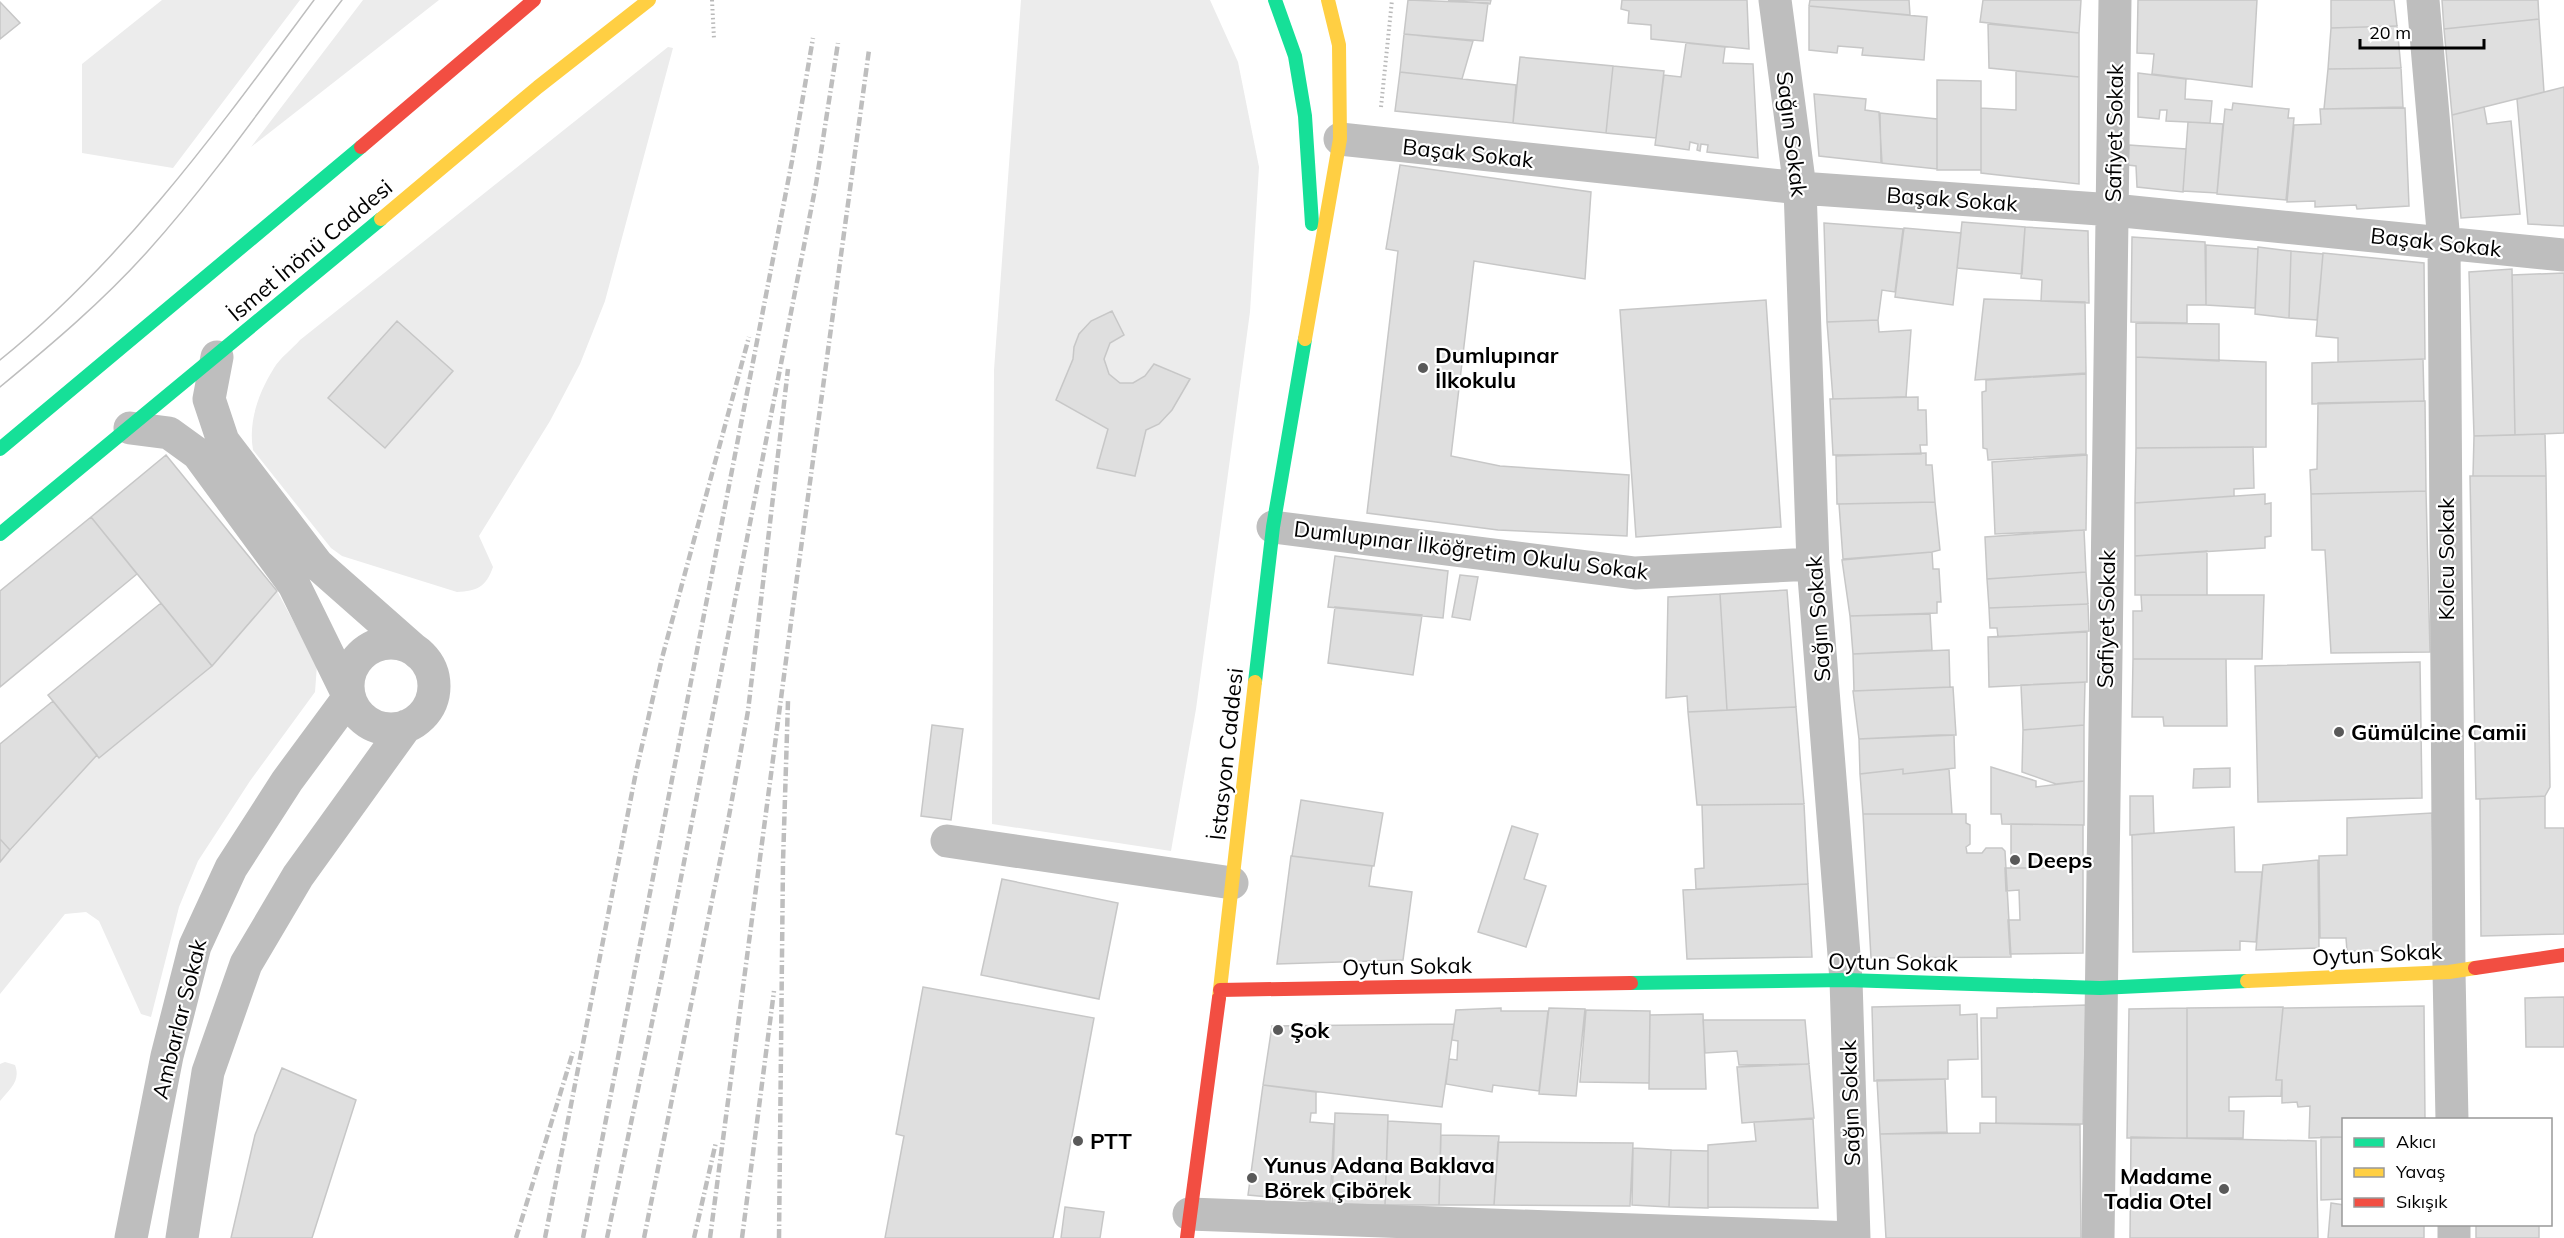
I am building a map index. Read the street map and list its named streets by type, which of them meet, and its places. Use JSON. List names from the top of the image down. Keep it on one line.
{"streets":{"main road":["İsmet İnönü Caddesi","İstasyon Caddesi","Oytun Sokak"],"street":["Safiyet Sokak","Sağın Sokak","Başak Sokak","Dumlupınar İlköğretim Okulu Sokak","Kolcu Sokak","Ambarlar Sokak"]},"crossings":[["Safiyet Sokak","Başak Sokak"],["Safiyet Sokak","Oytun Sokak"],["Sağın Sokak","Başak Sokak"],["Sağın Sokak","Dumlupınar İlköğretim Okulu Sokak"],["Sağın Sokak","Oytun Sokak"],["Başak Sokak","Kolcu Sokak"],["Dumlupınar İlköğretim Okulu Sokak","İstasyon Caddesi"],["Kolcu Sokak","Oytun Sokak"],["İstasyon Caddesi","Oytun Sokak"]],"places":["Dumlupınar İlkokulu","Gümülcine Camii","Deeps","Şok","PTT","Yunus Adana Baklava Börek Çibörek","Madame Tadia Otel"],"legend":["Akıcı","Yavaş","Sıkışık"],"scale_bar":"20 m"}
